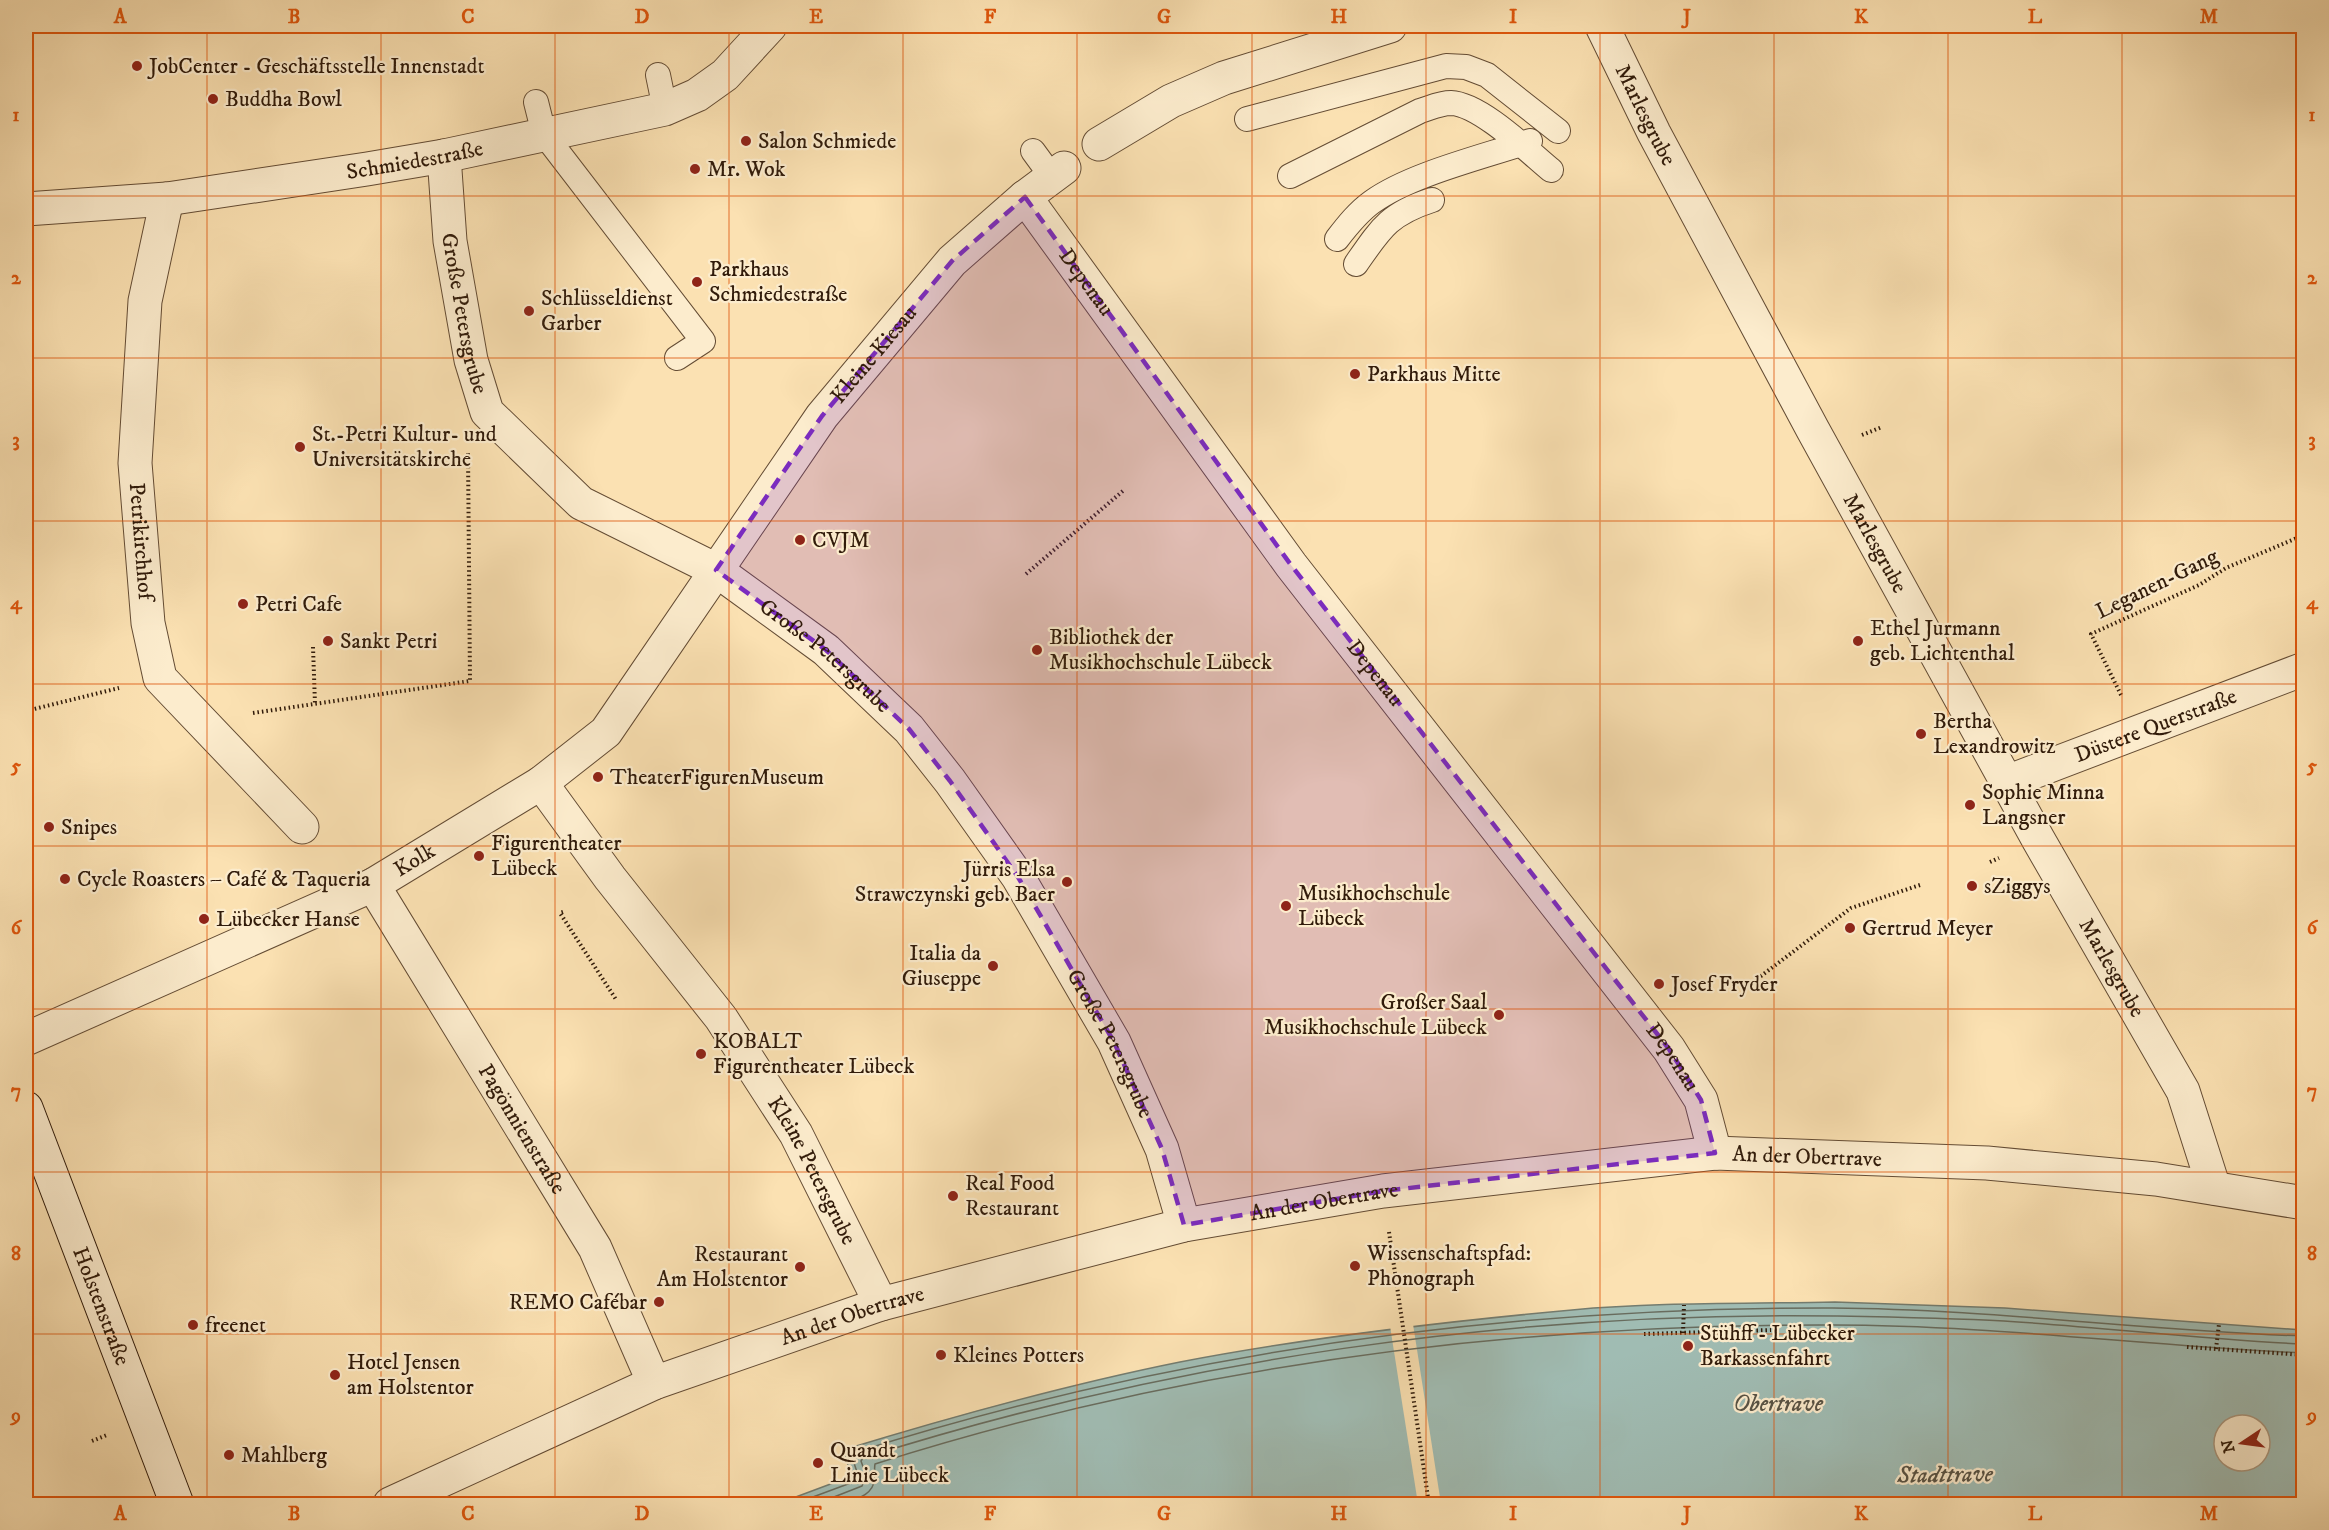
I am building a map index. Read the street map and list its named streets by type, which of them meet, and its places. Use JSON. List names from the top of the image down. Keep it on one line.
{"streets":{"street":["Marlesgrube","Schmiedestraße","Depenau","Große Petersgrube","Kleine Kiesau","Petrikirchhof","Düstere Querstraße","Kolk","Pagönnienstraße","An der Obertrave","Kleine Petersgrube","Holstenstraße"],"path":["Leganen-Gang"]},"crossings":[["Marlesgrube","Düstere Querstraße"],["Marlesgrube","An der Obertrave"],["Schmiedestraße","Große Petersgrube"],["Schmiedestraße","Petrikirchhof"],["Depenau","Kleine Kiesau"],["Depenau","An der Obertrave"],["Große Petersgrube","Kleine Kiesau"],["Große Petersgrube","Kolk"],["Große Petersgrube","An der Obertrave"],["Kleine Kiesau","Kolk"],["Leganen-Gang","Düstere Querstraße"],["Kolk","Pagönnienstraße"],["Kolk","Kleine Petersgrube"],["Pagönnienstraße","An der Obertrave"],["An der Obertrave","Kleine Petersgrube"]],"water":["Obertrave","Stadttrave"],"places":["JobCenter - Geschäftsstelle Innenstadt","Buddha Bowl","Salon Schmiede","Mr. Wok","Parkhaus Schmiedestraße","Schlüsseldienst Garber","Parkhaus Mitte","St.-Petri Kultur- und Universitätskirche","CVJM","Petri Cafe","Sankt Petri","Ethel Jurmann geb. Lichtenthal","Bibliothek der Musikhochschule Lübeck","Bertha Lexandrowitz","TheaterFigurenMuseum","Sophie Minna Langsner","Snipes","Figurentheater Lübeck","Cycle Roasters – Café & Taqueria","Jürris Elsa Strawczynski geb. Baer","sZiggys","Musikhochschule Lübeck","Lübecker Hanse","Gertrud Meyer","Italia da Giuseppe","Josef Fryder","Großer Saal Musikhochschule Lübeck","KOBALT Figurentheater Lübeck","Real Food Restaurant","Wissenschaftspfad: Phonograph","Restaurant Am Holstentor","REMO Cafébar","freenet","Stühff - Lübecker Barkassenfahrt","Kleines Potters","Hotel Jensen am Holstentor","Mahlberg","Quandt Linie Lübeck"],"north":"left","grid":{"columns":["A","B","C","D","E","F","G","H","I","J","K","L","M"],"rows":["1","2","3","4","5","6","7","8","9"]}}
